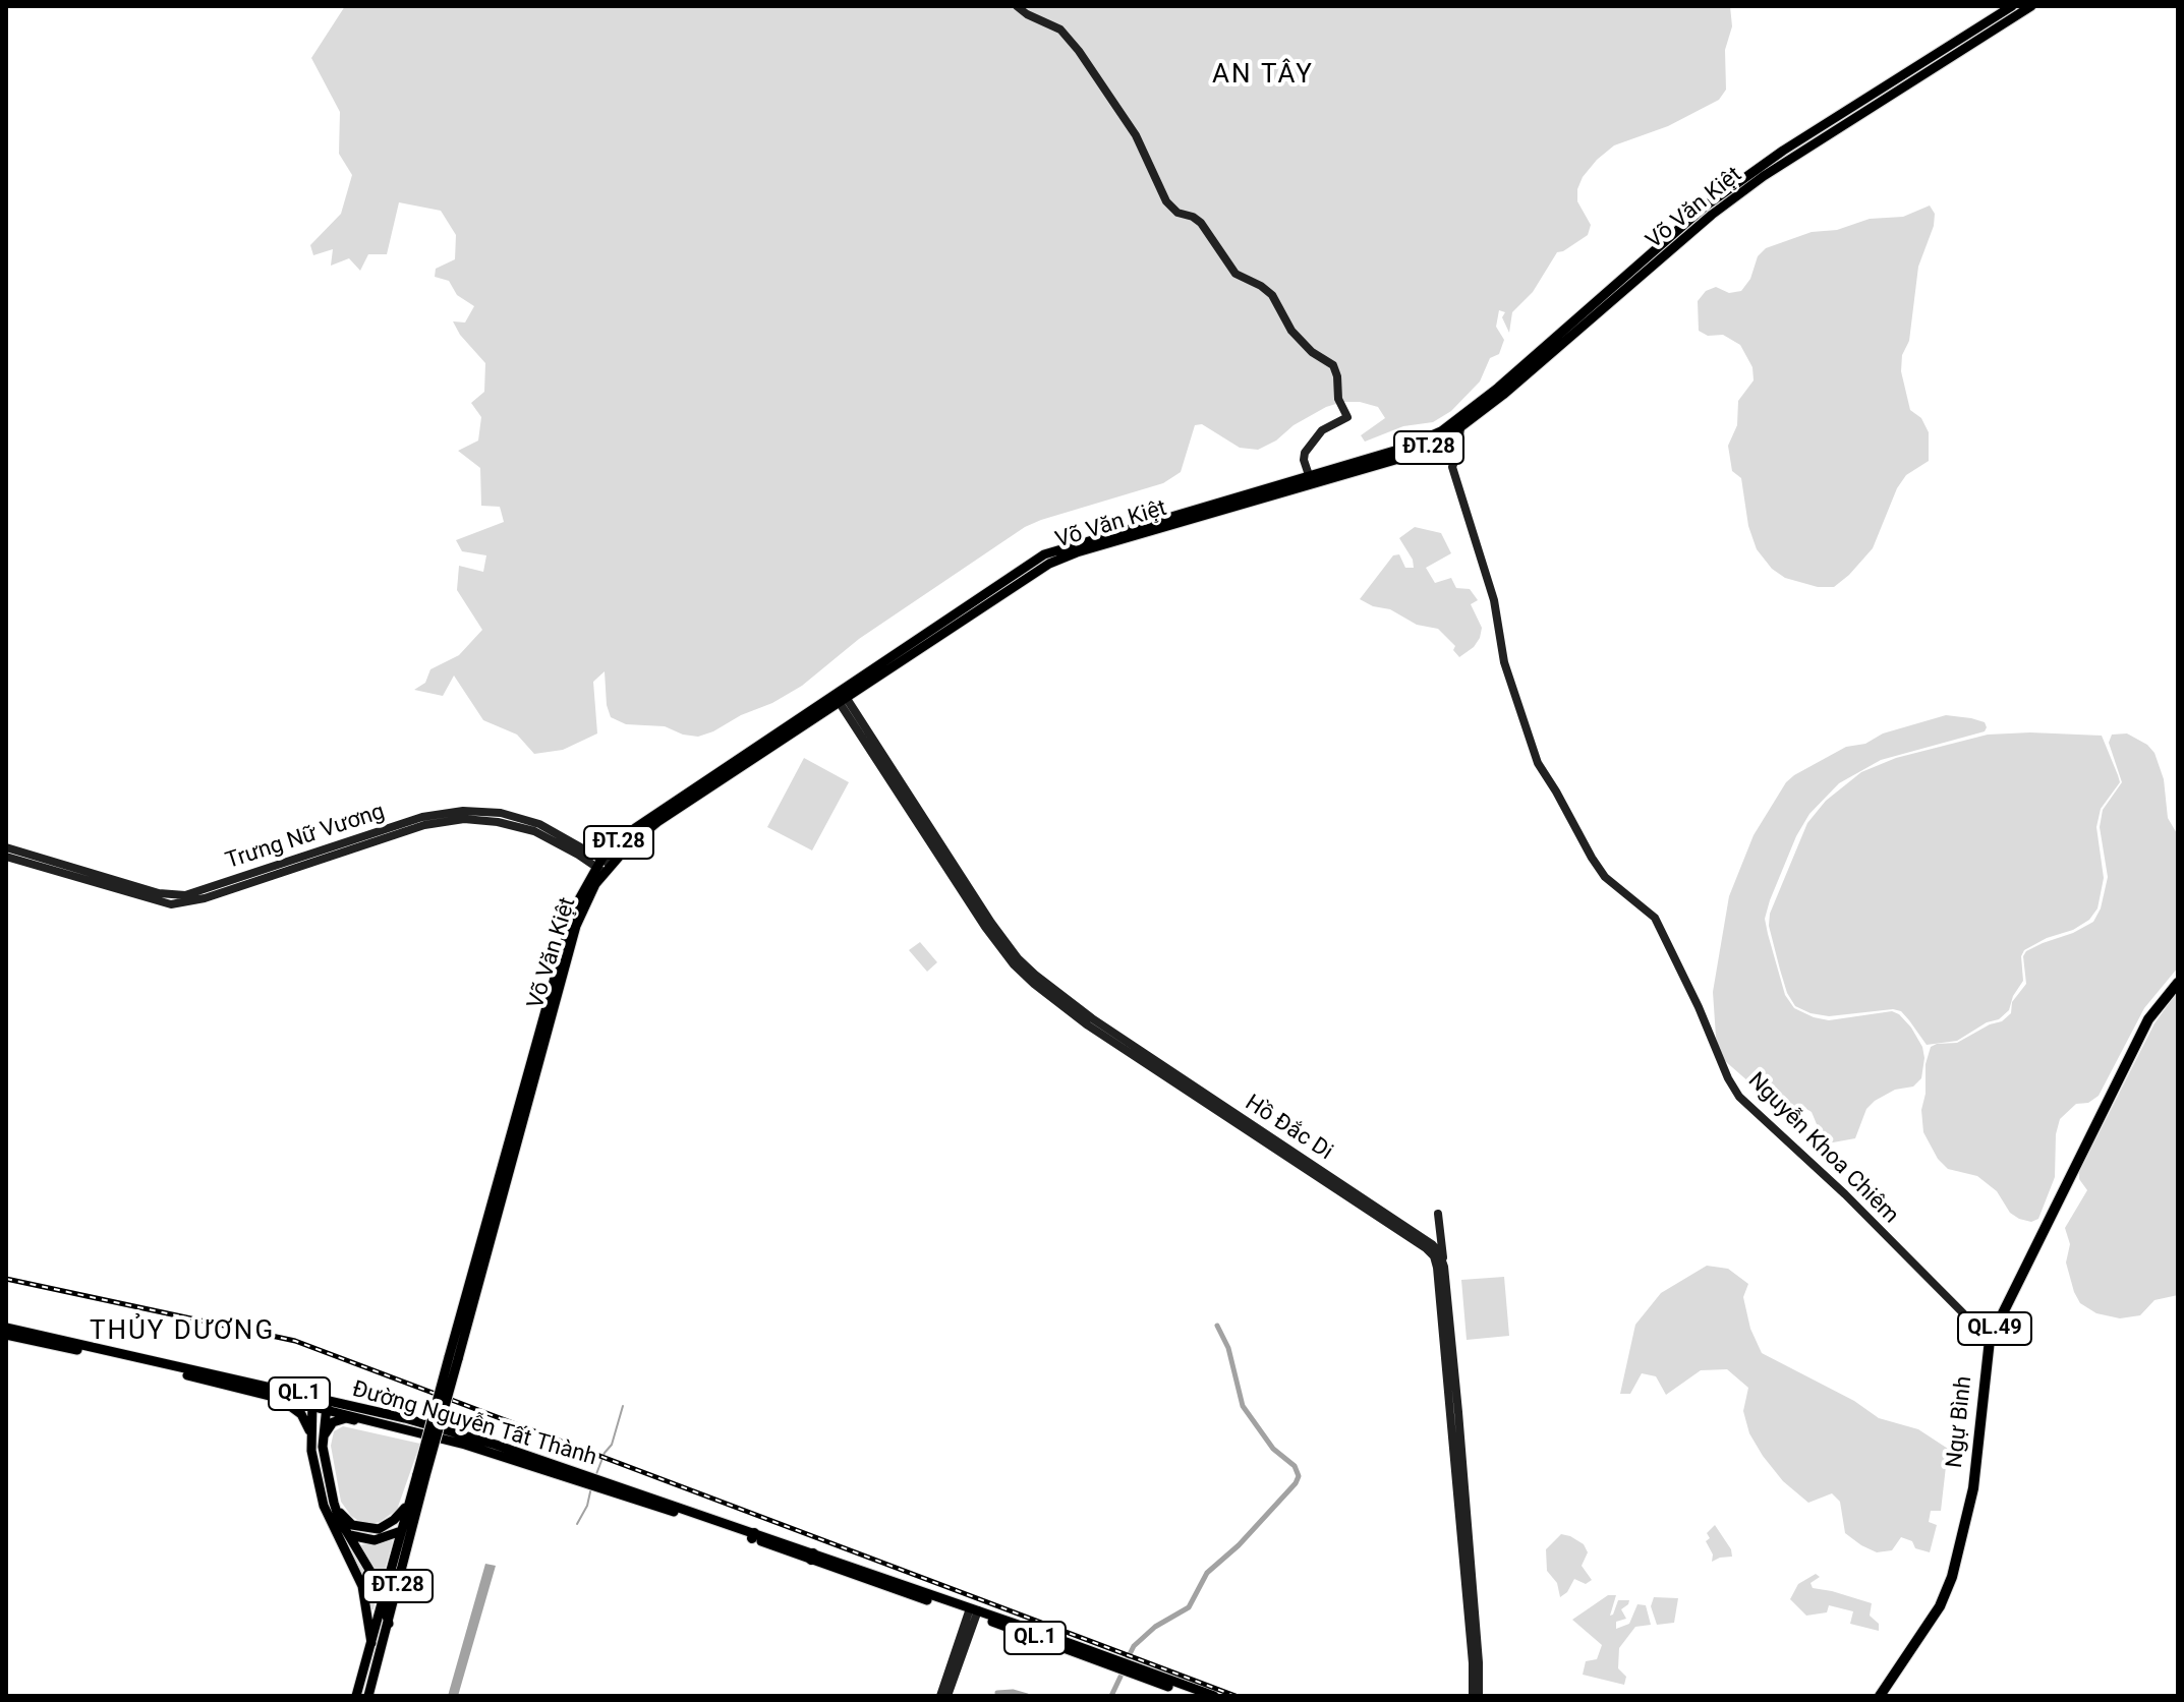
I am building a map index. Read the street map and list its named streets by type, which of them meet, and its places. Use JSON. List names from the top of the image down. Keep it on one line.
{"streets":{"highway":["QL.49","Ngự Bình"],"main road":["Võ Văn Kiệt","ĐT.28","QL.1","Đường Nguyễn Tất Thành"],"street":["Trưng Nữ Vương","Hồ Đắc Di","Nguyễn Khoa Chiêm"]},"crossings":[["Võ Văn Kiệt","ĐT.28"],["Võ Văn Kiệt","Trưng Nữ Vương"],["Võ Văn Kiệt","Hồ Đắc Di"],["Võ Văn Kiệt","Nguyễn Khoa Chiêm"],["Nguyễn Khoa Chiêm","Ngự Bình"],["QL.1","Đường Nguyễn Tất Thành"]],"districts":["AN TÂY","THỦY DƯƠNG"]}
